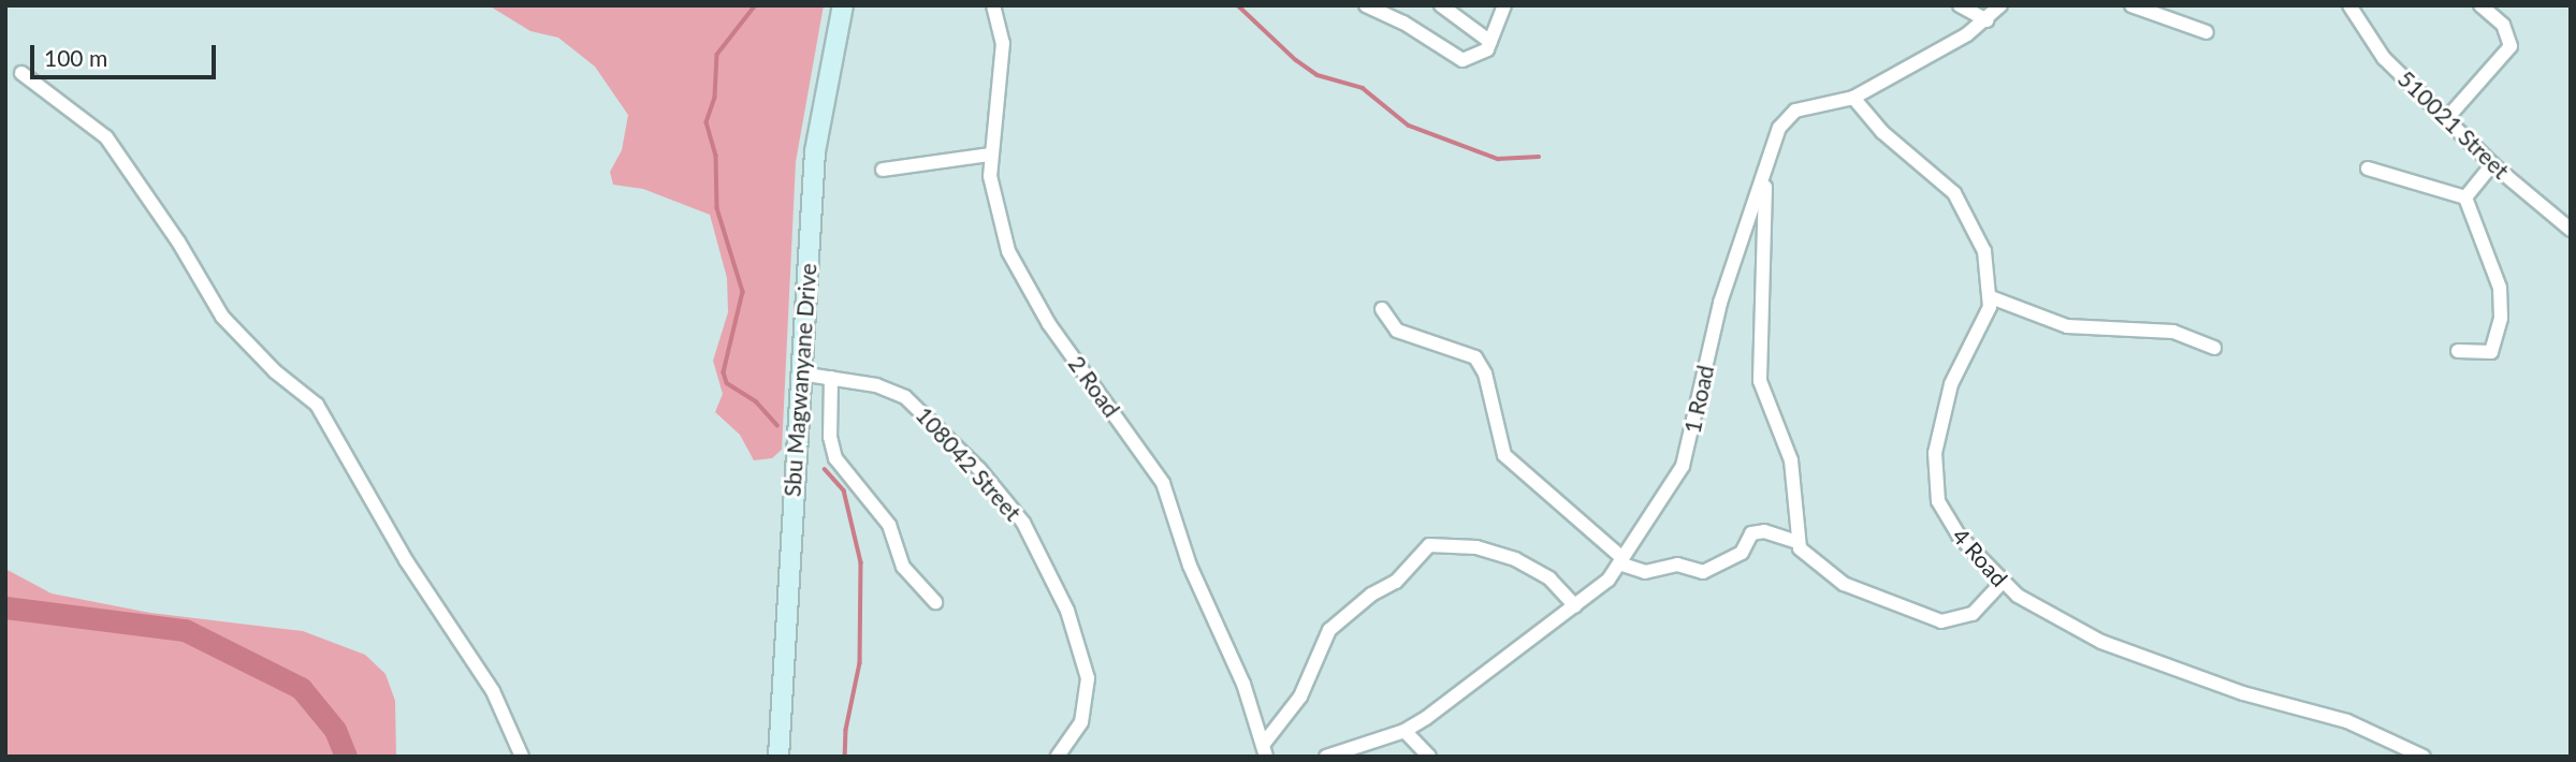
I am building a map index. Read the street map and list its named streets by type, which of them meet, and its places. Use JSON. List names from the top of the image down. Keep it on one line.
{"streets":{"main road":["Sbu Magwanyane Drive"],"street":["510021 Street","2 Road","1 Road","108042 Street","4 Road"]},"crossings":[["Sbu Magwanyane Drive","108042 Street"]],"scale_bar":"100 m"}
